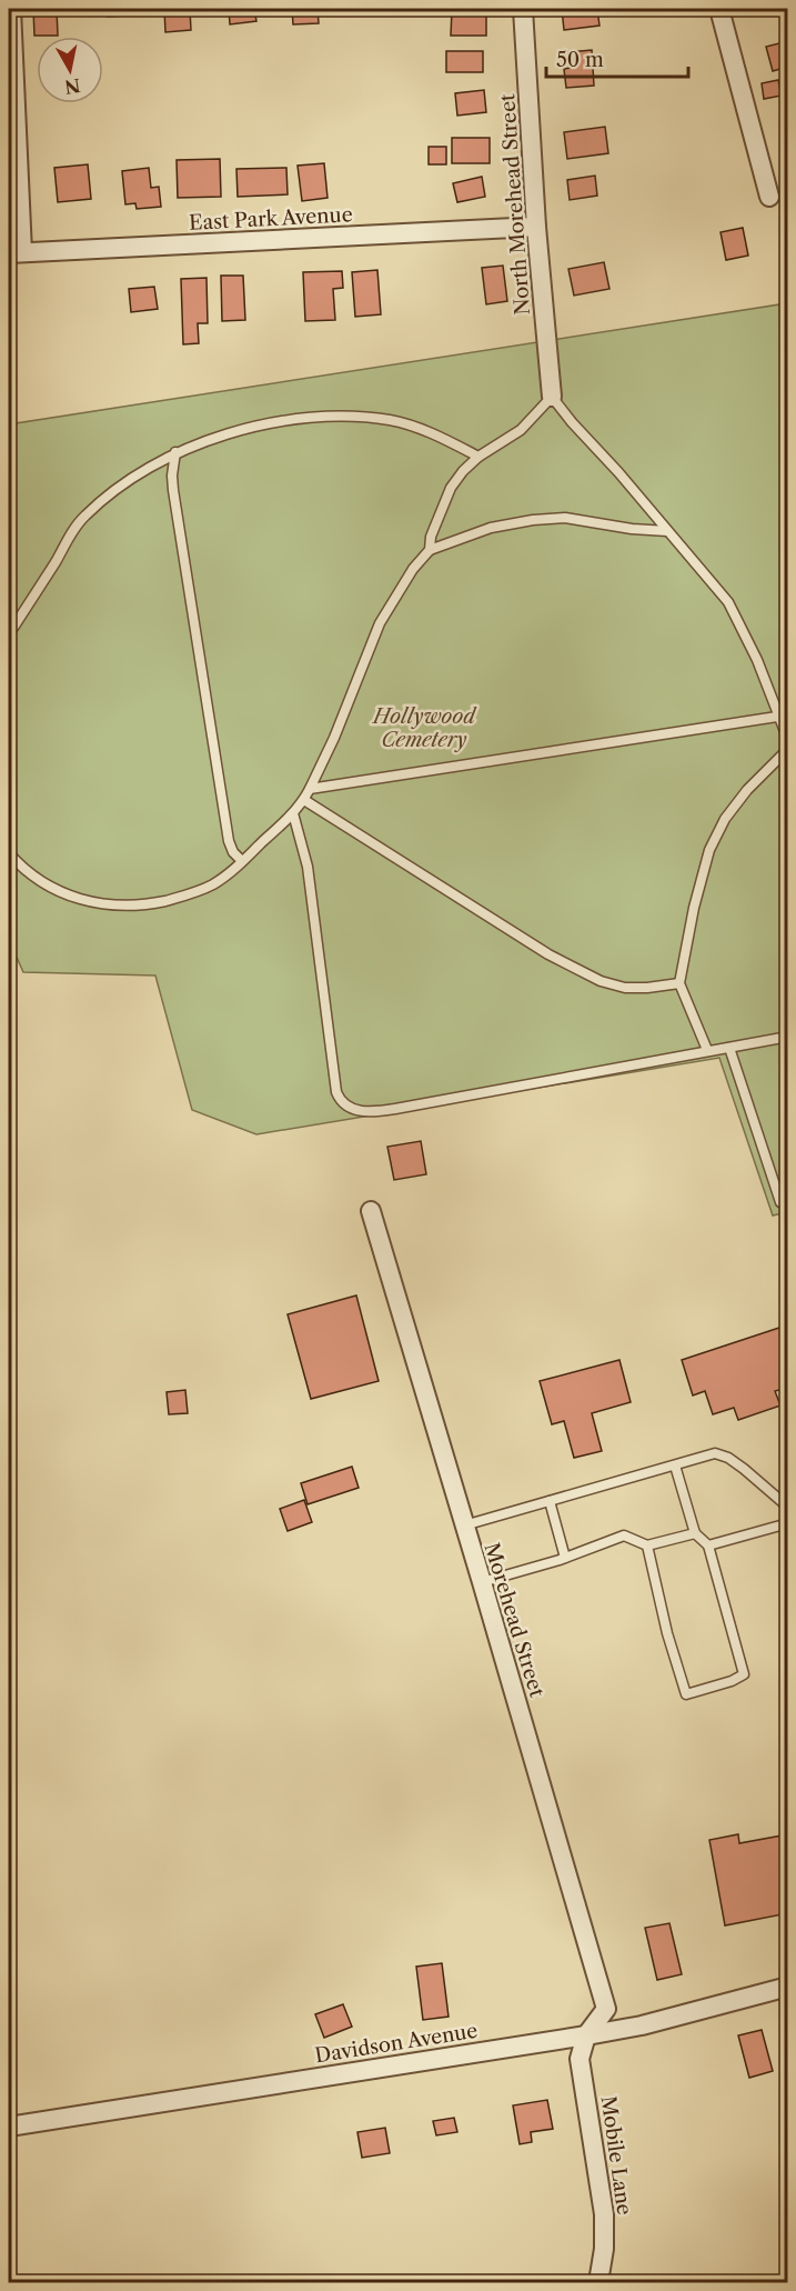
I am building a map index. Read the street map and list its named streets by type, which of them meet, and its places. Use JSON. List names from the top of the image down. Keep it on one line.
{"streets":{"street":["North Morehead Street","East Park Avenue","Morehead Street","Davidson Avenue","Mobile Lane"]},"crossings":[["North Morehead Street","East Park Avenue"],["Morehead Street","Davidson Avenue"],["Morehead Street","Mobile Lane"],["Davidson Avenue","Mobile Lane"]],"parks":["Hollywood Cemetery"],"scale_bar":"50 m","north":"bottom"}
